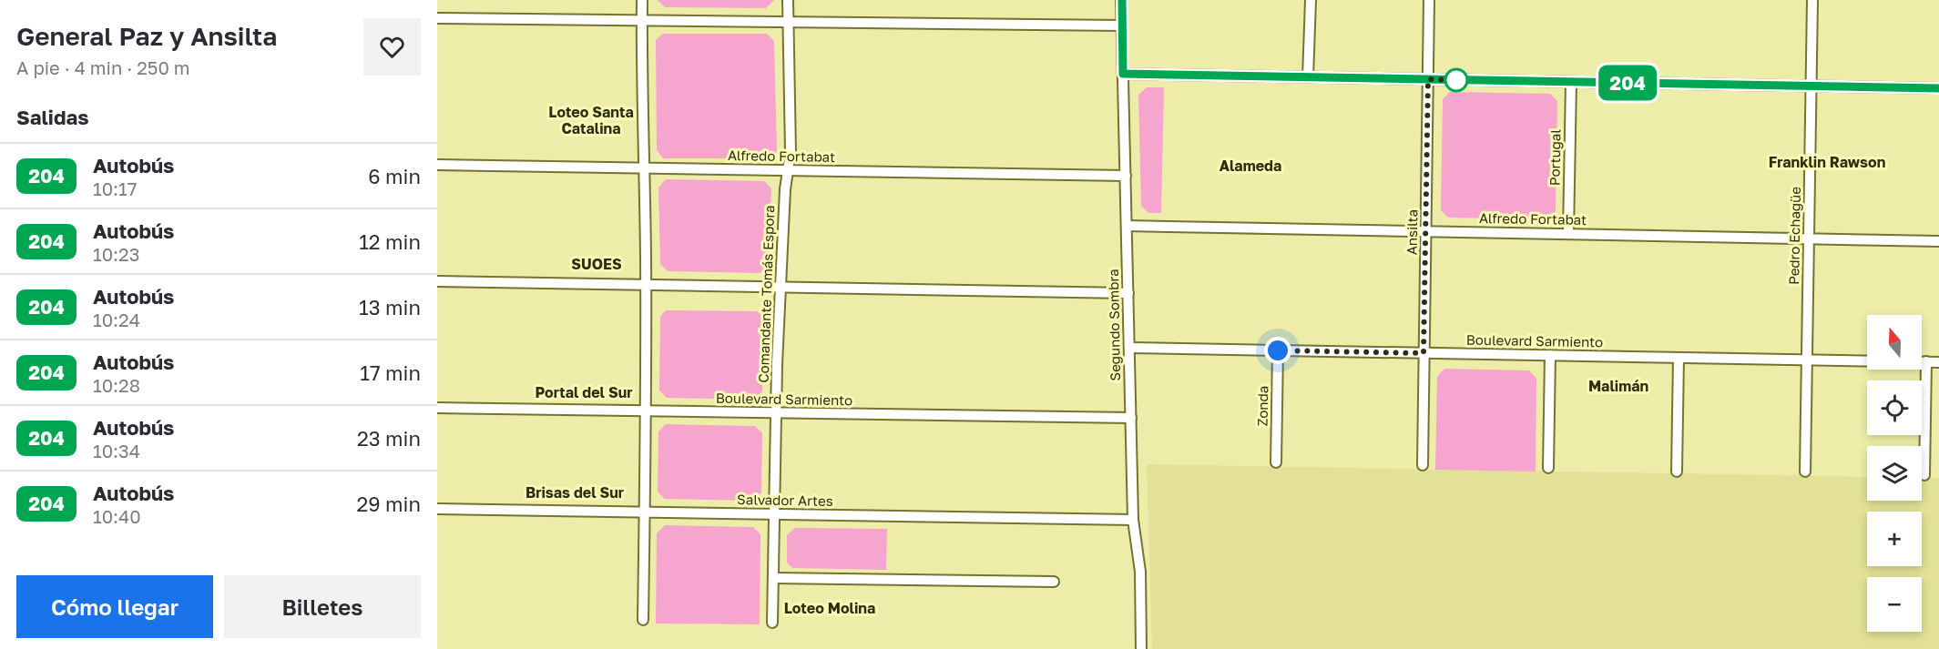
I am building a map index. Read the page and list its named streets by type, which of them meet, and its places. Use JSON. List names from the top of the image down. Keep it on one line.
{"streets":{"street":["Alfredo Fortabat","Portugal","Ansilta","Pedro Echagüe","Comandante Tomás Espora","Segundo Sombra","Boulevard Sarmiento","Zonda","Salvador Artes"]},"crossings":[["Alfredo Fortabat","Portugal"],["Alfredo Fortabat","Ansilta"],["Alfredo Fortabat","Pedro Echagüe"],["Alfredo Fortabat","Comandante Tomás Espora"],["Alfredo Fortabat","Segundo Sombra"],["Ansilta","Boulevard Sarmiento"],["Pedro Echagüe","Boulevard Sarmiento"],["Comandante Tomás Espora","Boulevard Sarmiento"],["Comandante Tomás Espora","Salvador Artes"],["Segundo Sombra","Boulevard Sarmiento"],["Segundo Sombra","Salvador Artes"],["Boulevard Sarmiento","Zonda"]],"districts":["Loteo Santa Catalina","Franklin Rawson","Alameda","SUOES","Malimán","Portal del Sur","Brisas del Sur","Loteo Molina"],"lines":["bus line 204"],"north":"top","page":{"heading":[["General Paz y Ansilta","A pie · 4 min · 250 m"],"Salidas"],"on_map":"204","list":[{"mark":"204","name":"Autobús","note":"10:17","value":"6 min"},{"mark":"204","name":"Autobús","note":"10:23","value":"12 min"},{"mark":"204","name":"Autobús","note":"10:24","value":"13 min"},{"mark":"204","name":"Autobús","note":"10:28","value":"17 min"},{"mark":"204","name":"Autobús","note":"10:34","value":"23 min"},{"mark":"204","name":"Autobús","note":"10:40","value":"29 min"}],"map_buttons":["+","−"],"buttons":["Cómo llegar","Billetes"]}}
